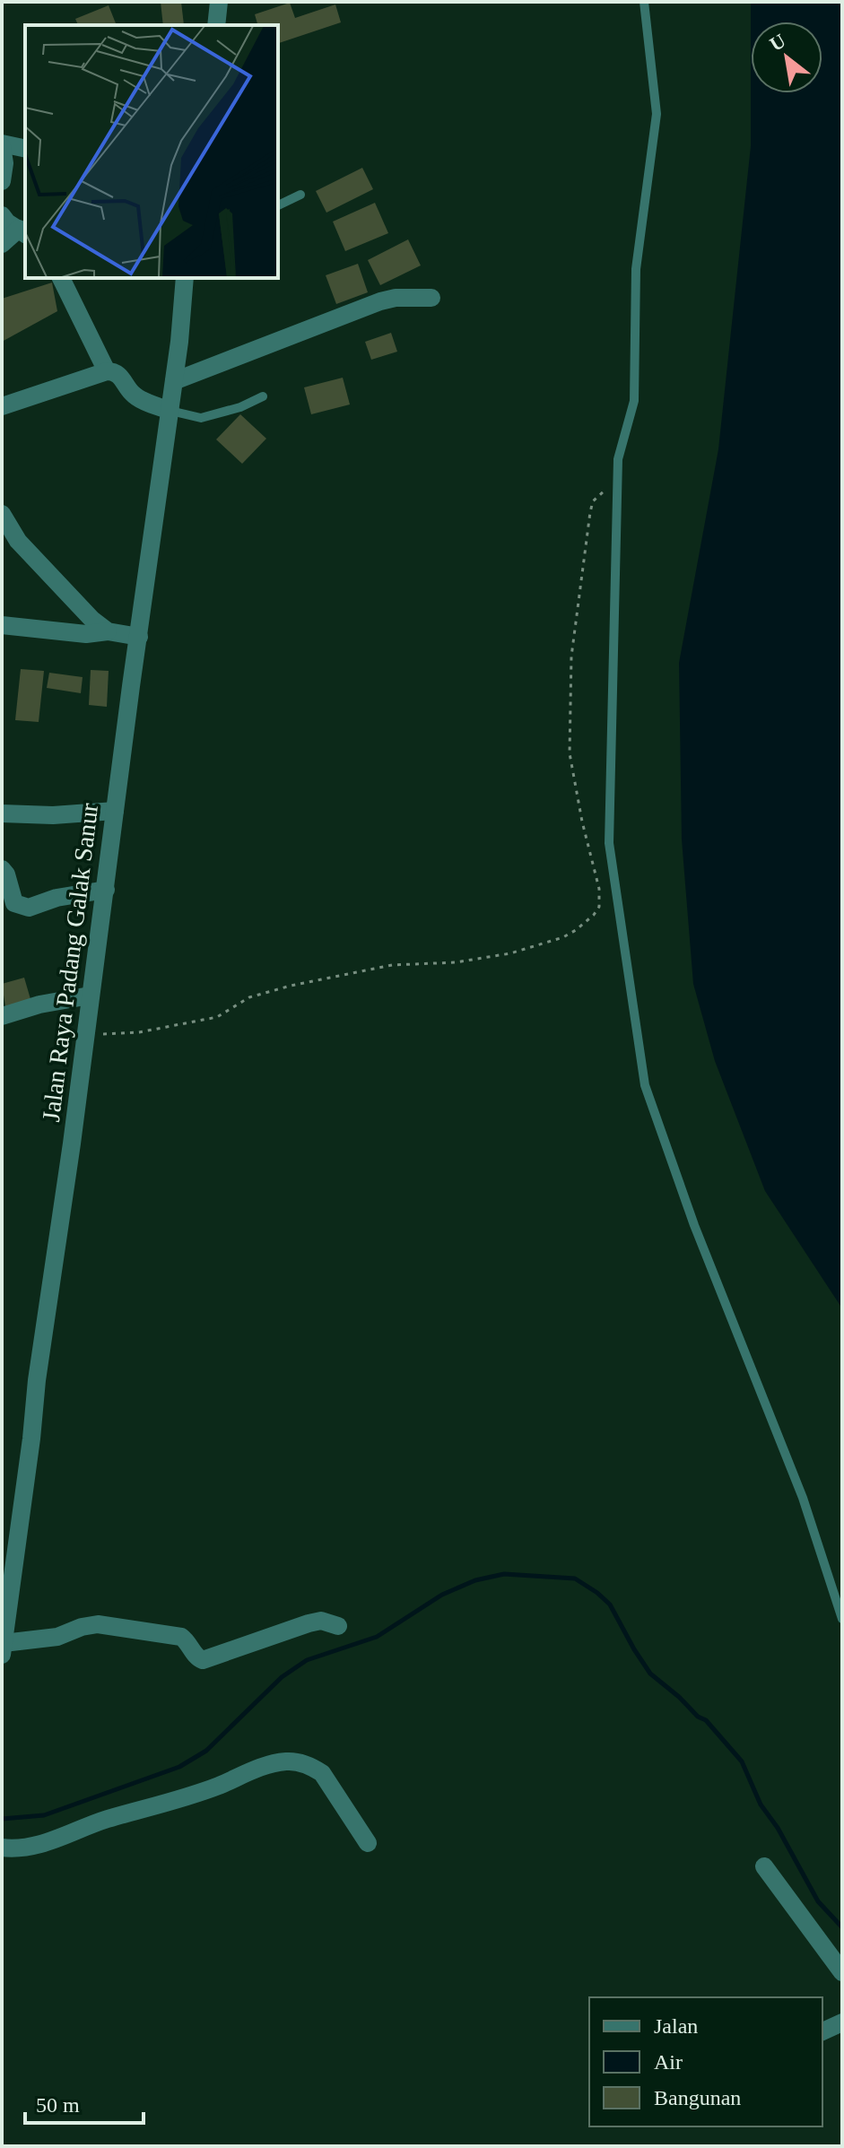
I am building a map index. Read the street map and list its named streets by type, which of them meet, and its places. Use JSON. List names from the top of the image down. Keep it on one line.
{"streets":{"street":["Jalan Raya Padang Galak Sanur"]},"legend":["Jalan","Air","Bangunan"],"scale_bar":"50 m","north":"top left"}
